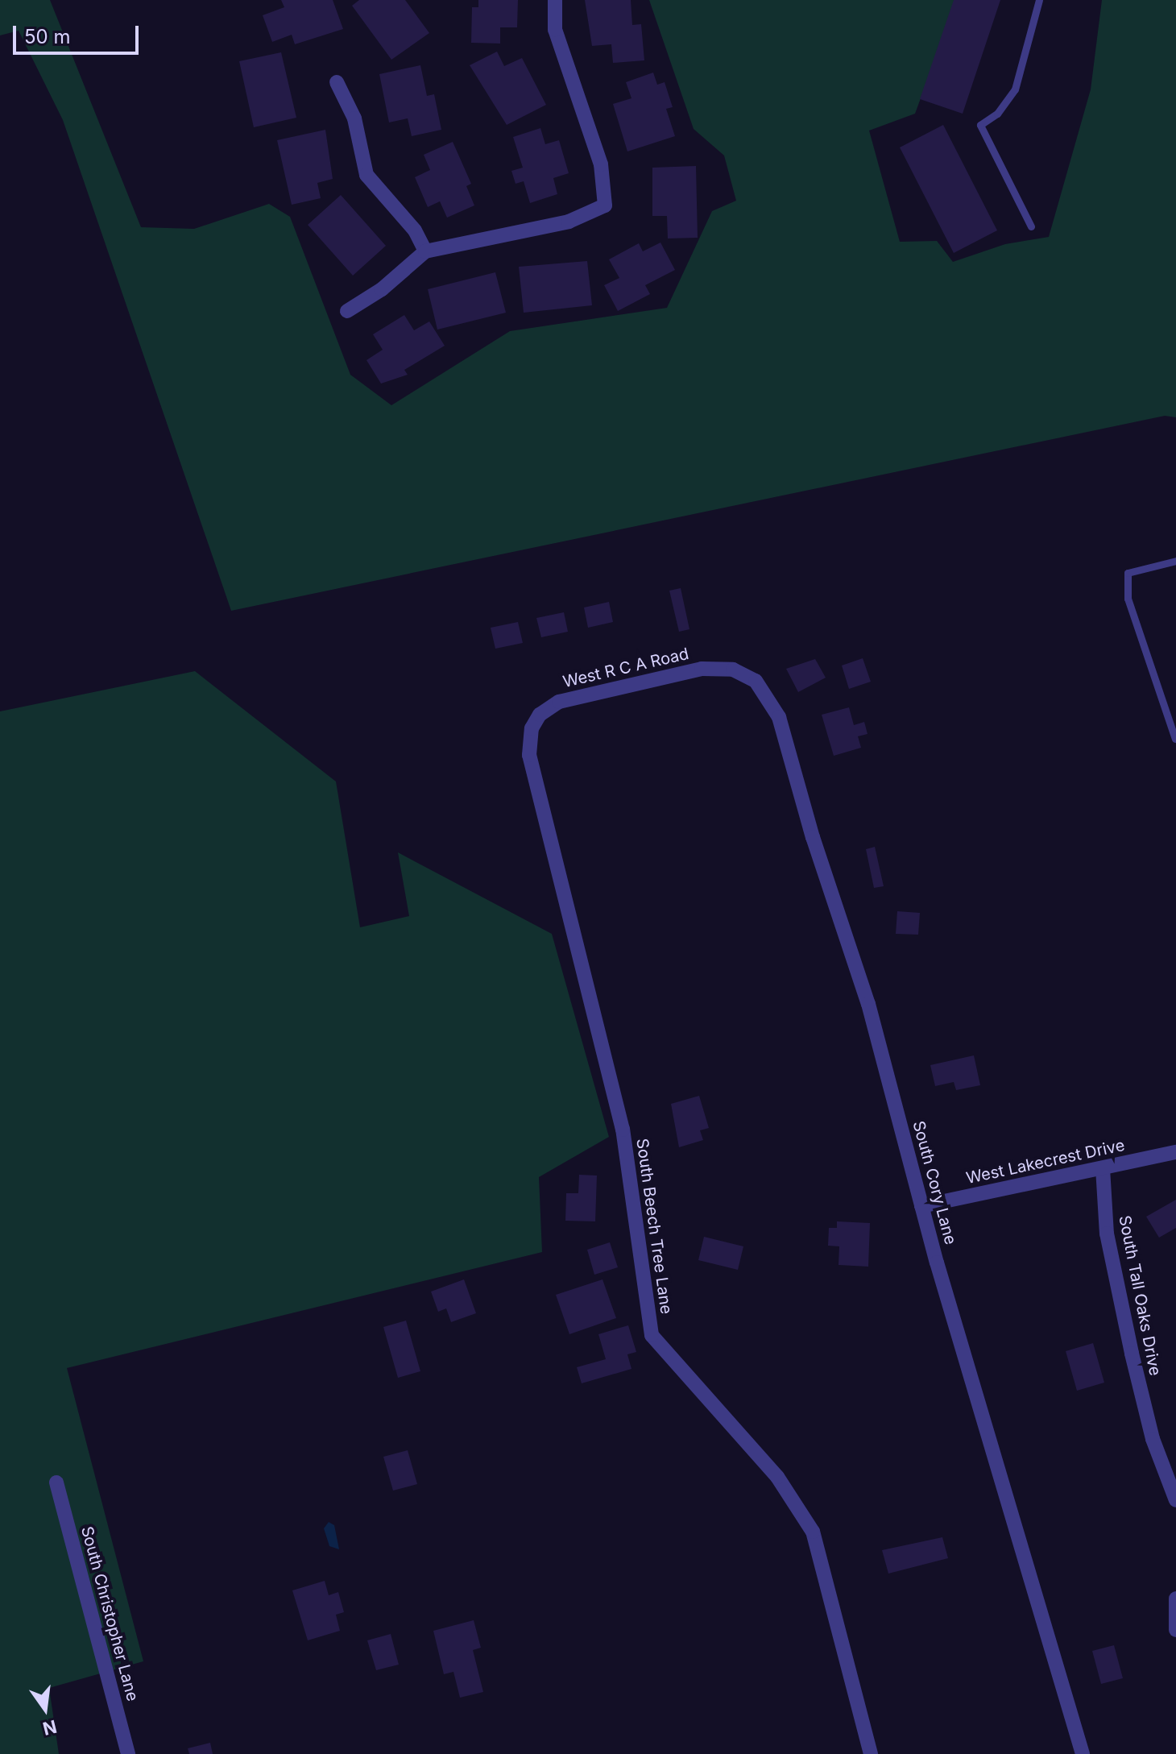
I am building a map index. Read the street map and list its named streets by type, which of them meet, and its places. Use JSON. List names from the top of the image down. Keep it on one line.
{"streets":{"street":["West R C A Road","West Lakecrest Drive","South Cory Lane","South Beech Tree Lane","South Tall Oaks Drive","South Christopher Lane"]},"crossings":[["West R C A Road","South Cory Lane"],["West R C A Road","South Beech Tree Lane"],["West Lakecrest Drive","South Cory Lane"],["West Lakecrest Drive","South Tall Oaks Drive"]],"scale_bar":"50 m","north":"bottom"}
